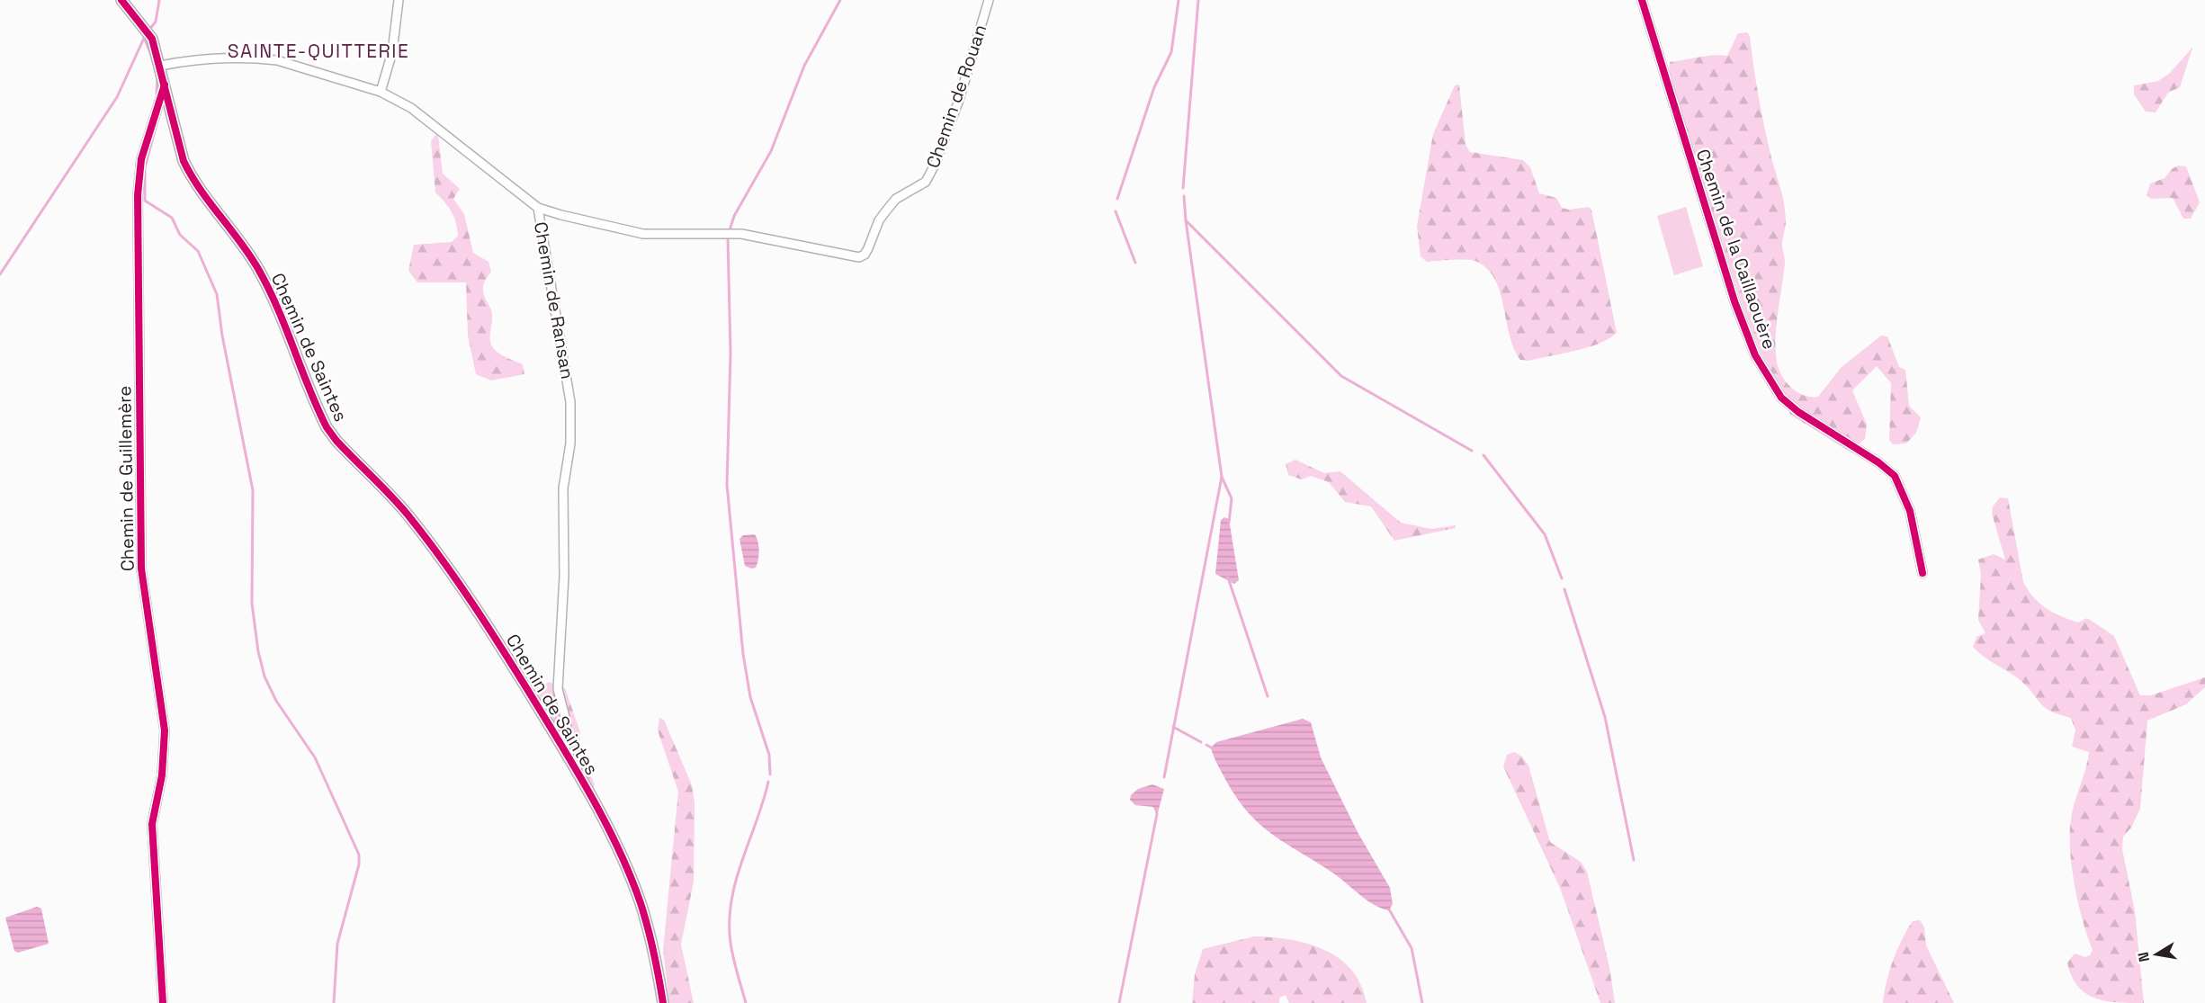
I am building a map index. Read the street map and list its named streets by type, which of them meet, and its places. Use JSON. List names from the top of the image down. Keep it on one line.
{"streets":{"street":["Chemin de Rouan","Chemin de la Caillaouère","Chemin de Ransan","Chemin de Saintes","Chemin de Guillemère"]},"crossings":[["Chemin de Rouan","Chemin de Ransan"],["Chemin de Ransan","Chemin de Saintes"],["Chemin de Saintes","Chemin de Guillemère"]],"districts":["SAINTE-QUITTERIE"],"north":"left"}
